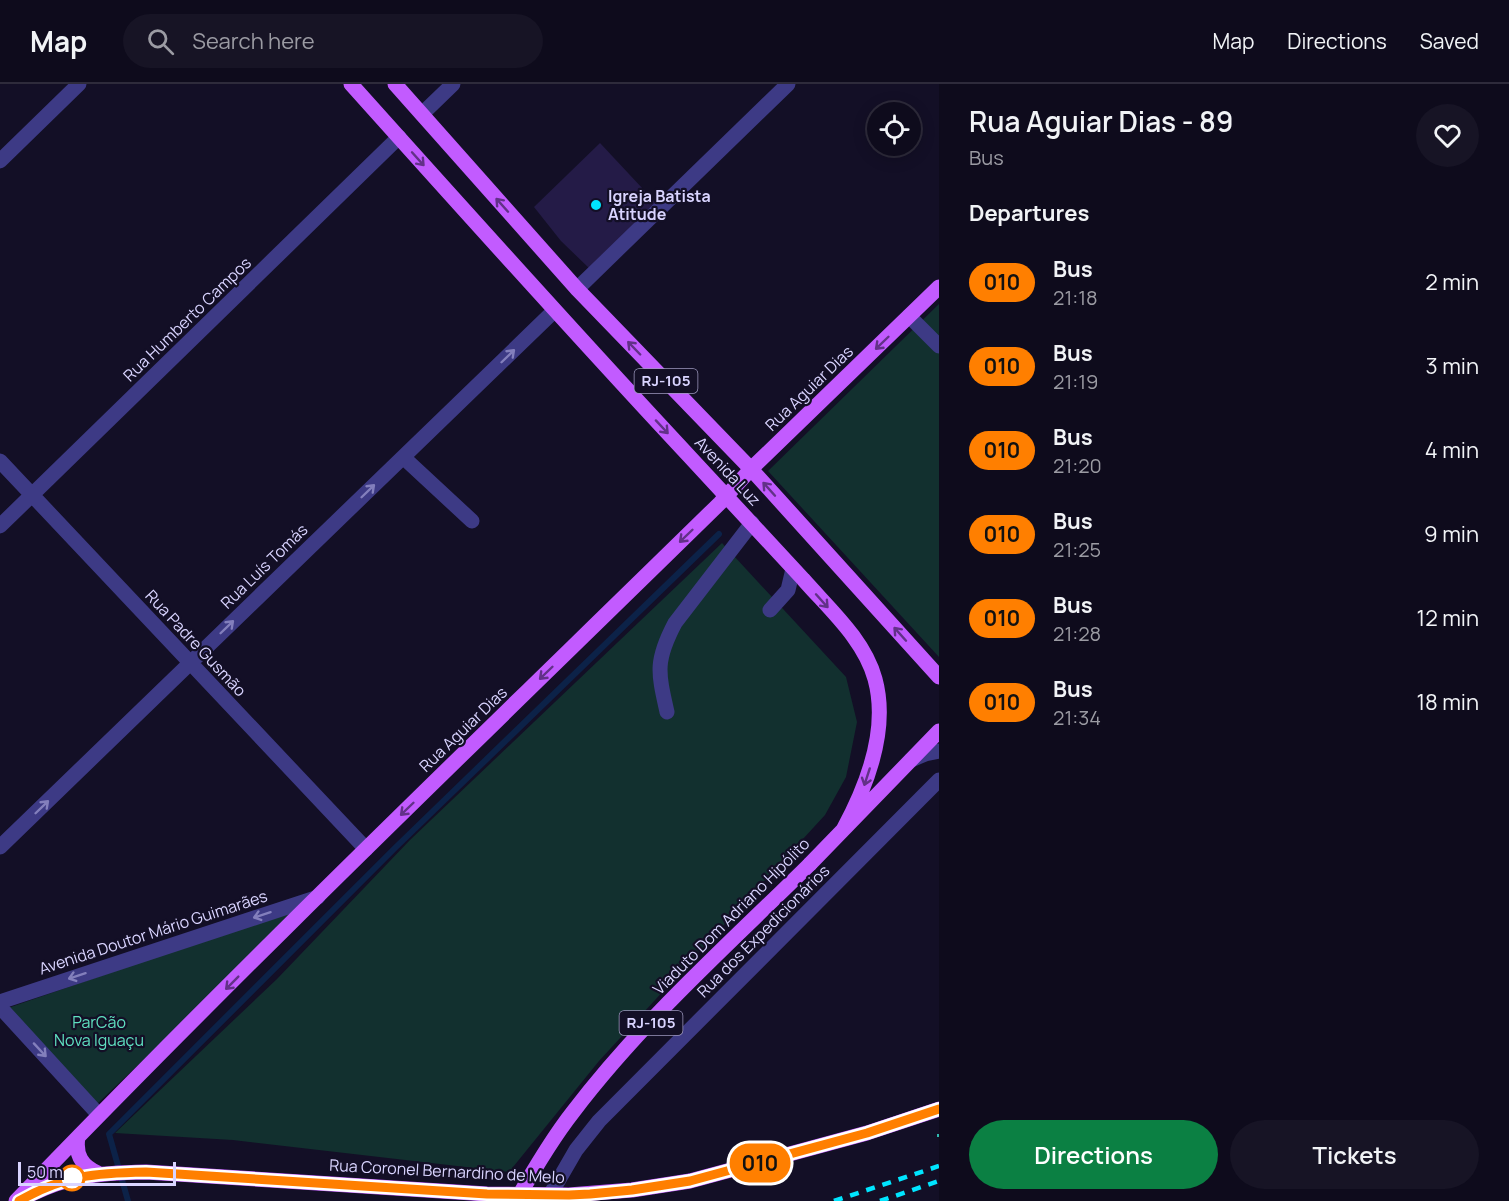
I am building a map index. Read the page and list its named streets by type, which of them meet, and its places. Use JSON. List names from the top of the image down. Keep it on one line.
{"streets":{"main road":["RJ-105","Rua Aguiar Dias","Avenida Luz","Viaduto Dom Adriano Hipólito","Rua Coronel Bernardino de Melo"],"street":["Rua Humberto Campos","Rua Luís Tomás","Rua Padre Gusmão","Rua dos Expedicionários","Avenida Doutor Mário Guimarães"]},"crossings":[["Rua Humberto Campos","Avenida Luz"],["Rua Humberto Campos","Rua Padre Gusmão"],["RJ-105","Avenida Luz"],["RJ-105","Viaduto Dom Adriano Hipólito"],["Rua Aguiar Dias","Avenida Luz"],["Rua Aguiar Dias","Rua Padre Gusmão"],["Rua Aguiar Dias","Avenida Doutor Mário Guimarães"],["Rua Aguiar Dias","Rua Coronel Bernardino de Melo"],["Avenida Luz","Rua Luís Tomás"],["Avenida Luz","Viaduto Dom Adriano Hipólito"],["Rua Luís Tomás","Rua Padre Gusmão"],["Rua dos Expedicionários","Rua Coronel Bernardino de Melo"]],"one_way":["Rua Aguiar Dias","Rua Luís Tomás","Avenida Doutor Mário Guimarães"],"parks":["ParCão Nova Iguaçu"],"places":["Igreja Batista Atitude"],"lines":["bus line 010"],"scale_bar":"50 m","page":{"header":"Map","search":"Search here","nav":["Map","Directions","Saved"],"on_map":"010","heading":[["Rua Aguiar Dias - 89","Bus"],"Departures"],"list":[{"mark":"010","name":"Bus","note":"21:18","value":"2 min"},{"mark":"010","name":"Bus","note":"21:19","value":"3 min"},{"mark":"010","name":"Bus","note":"21:20","value":"4 min"},{"mark":"010","name":"Bus","note":"21:25","value":"9 min"},{"mark":"010","name":"Bus","note":"21:28","value":"12 min"},{"mark":"010","name":"Bus","note":"21:34","value":"18 min"}],"buttons":["Directions","Tickets"],"scale":"50 m"}}
